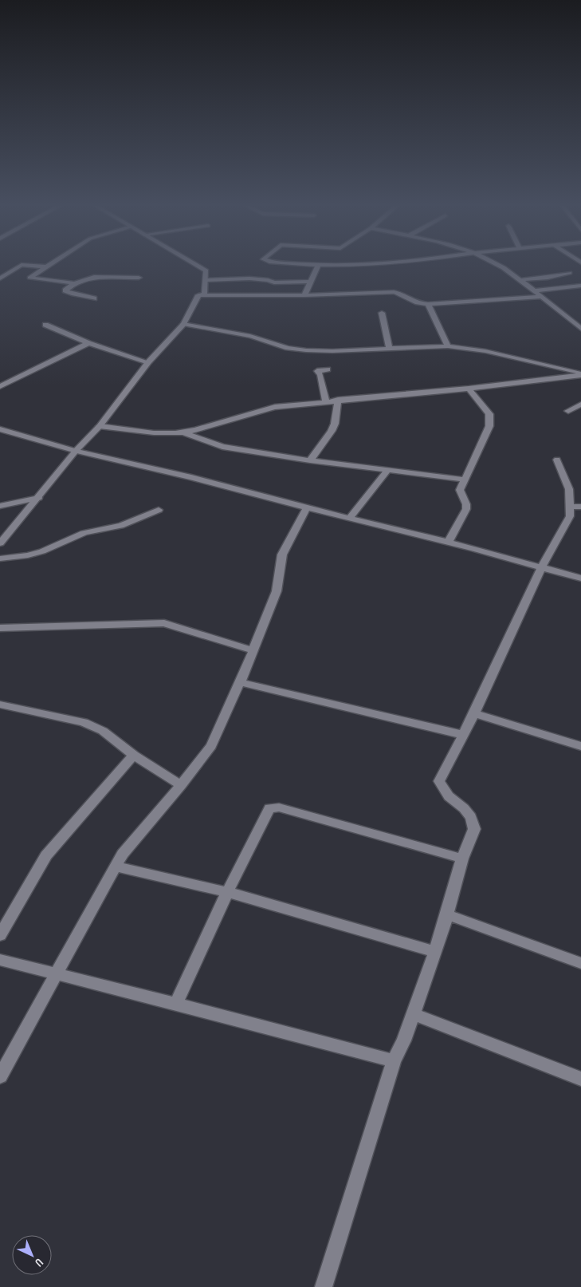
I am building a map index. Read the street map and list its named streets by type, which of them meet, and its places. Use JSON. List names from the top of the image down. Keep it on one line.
{"north":"bottom right"}
